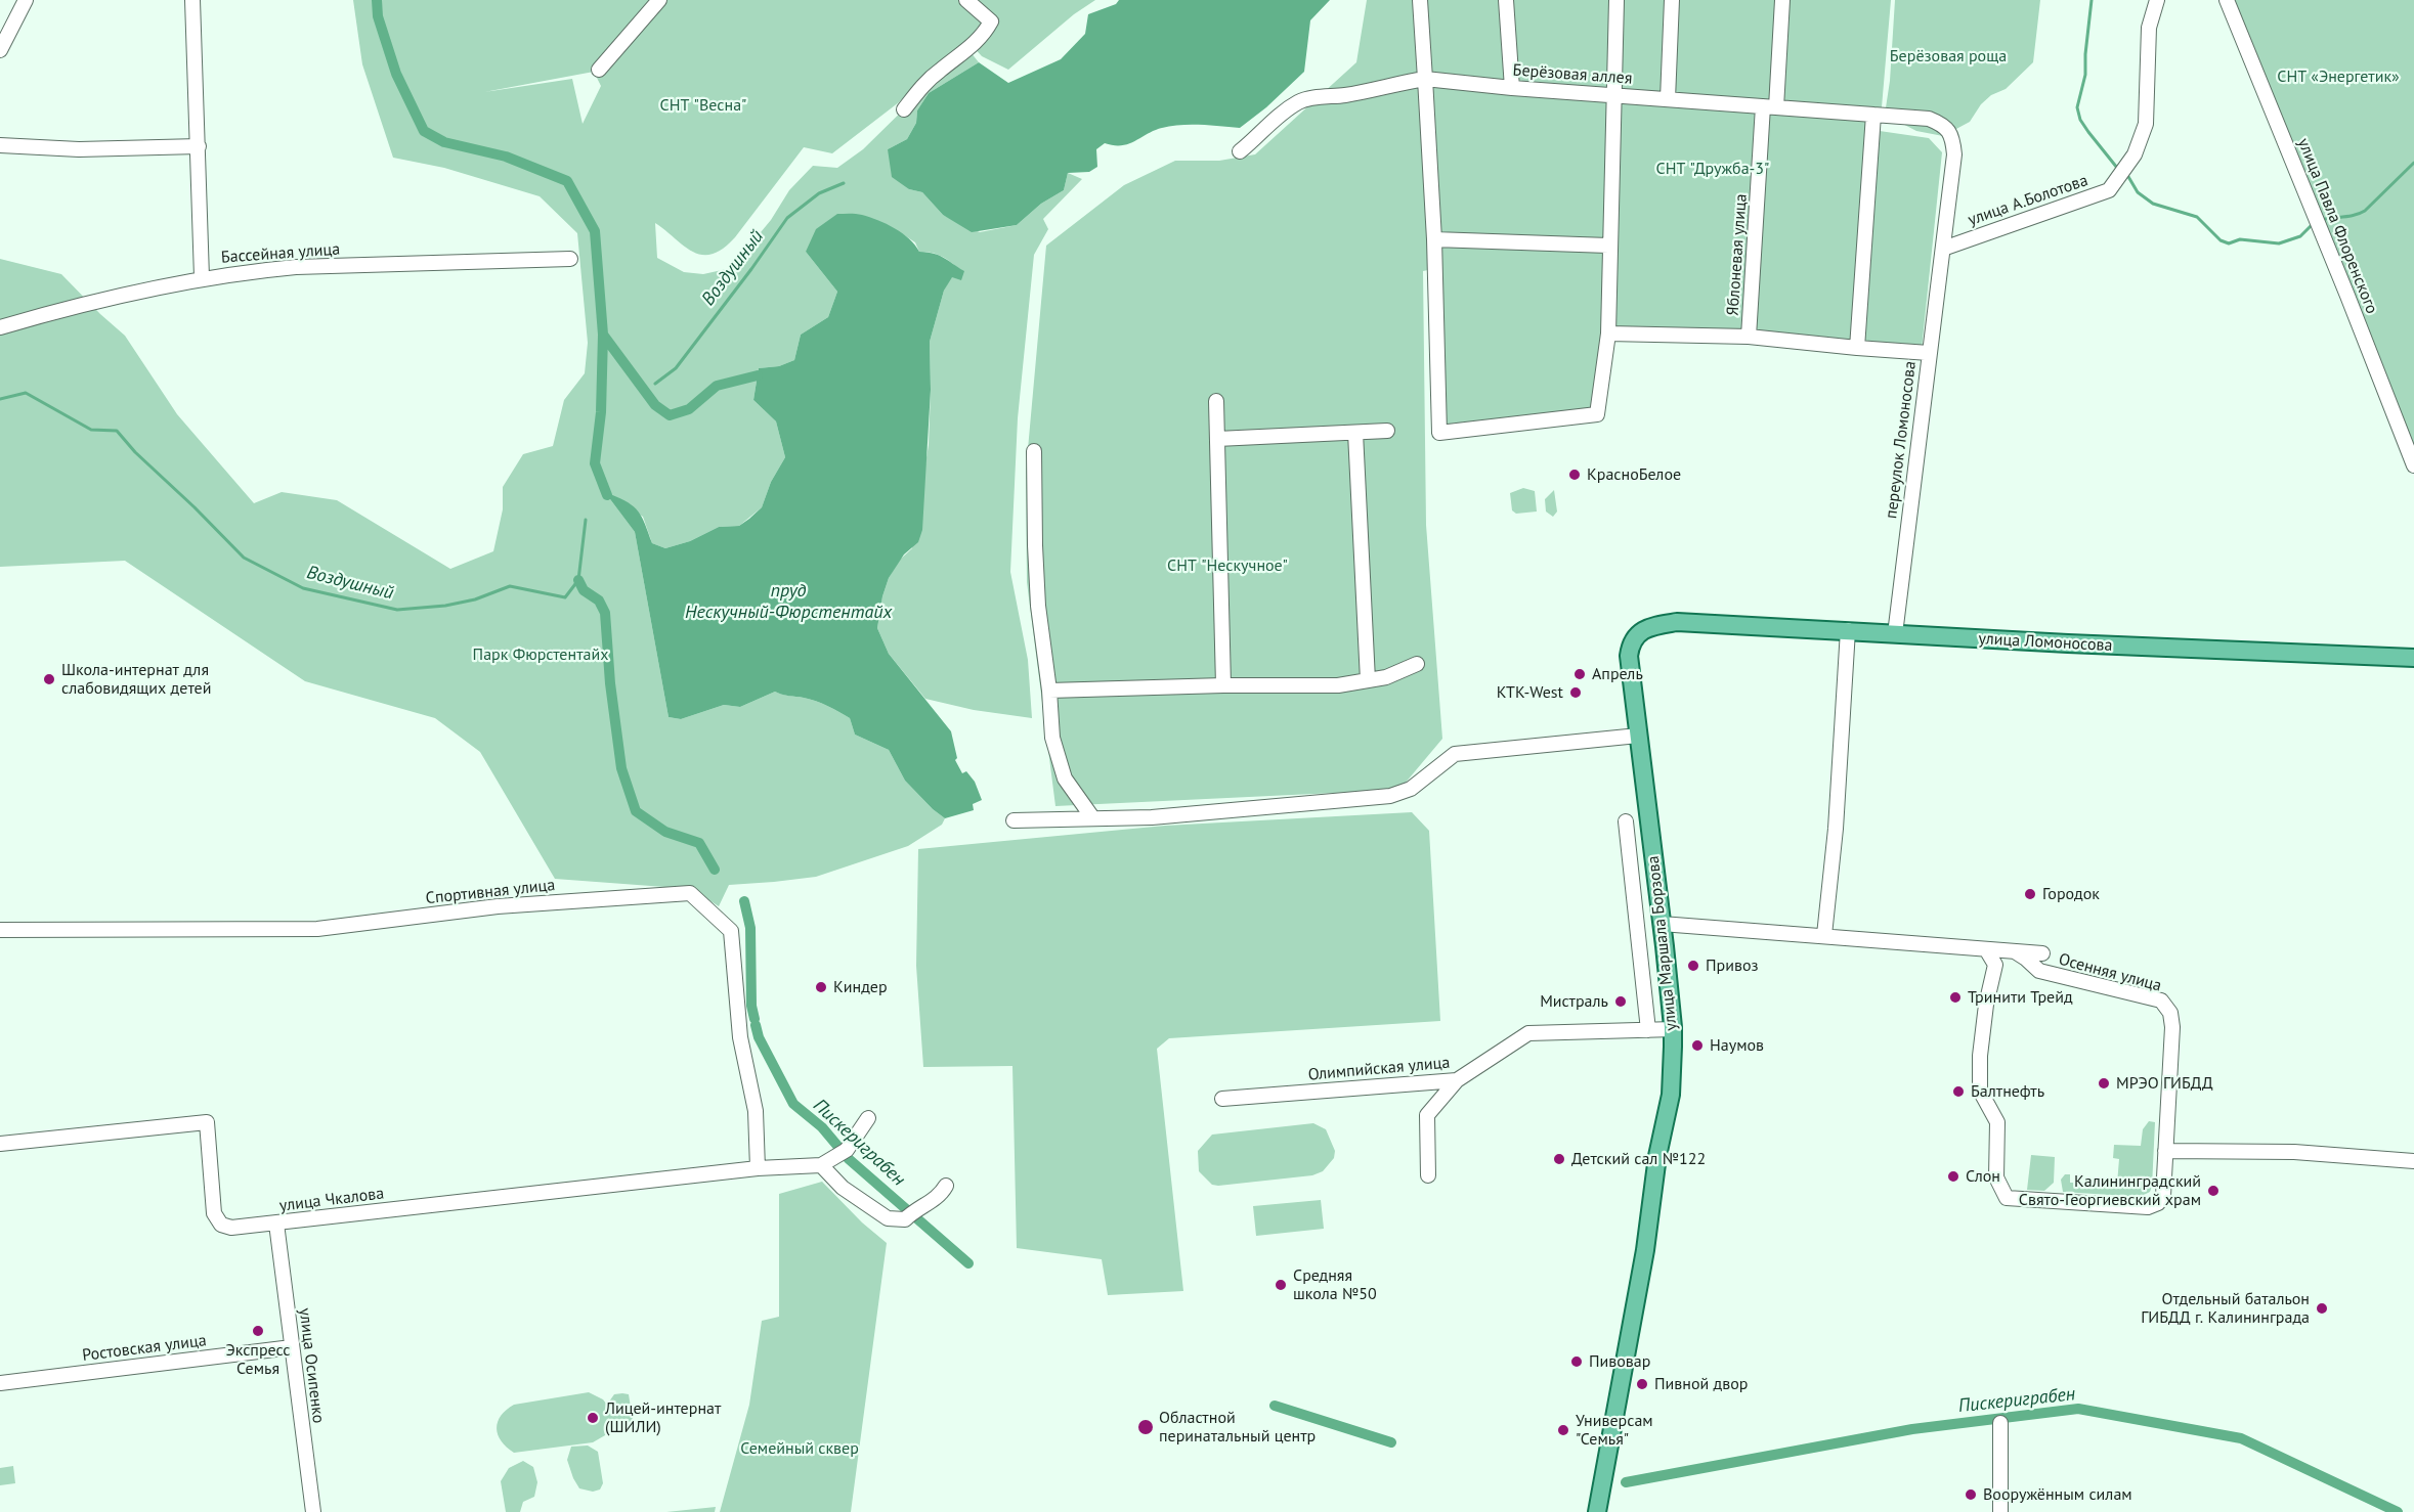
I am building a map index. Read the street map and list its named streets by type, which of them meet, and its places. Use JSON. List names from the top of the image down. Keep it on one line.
{"streets":{"main road":["улица Ломоносова","улица Маршала Борзова"],"street":["Берёзовая аллея","улица А.Болотова","улица Павла Флоренского","Бассейная улица","Яблоневая улица","переулок Ломоносова","Спортивная улица","Осенняя улица","Олимпийская улица","улица Чкалова","Ростовская улица","улица Осипенко"]},"crossings":[["Берёзовая аллея","улица А.Болотова"],["Берёзовая аллея","Яблоневая улица"],["Берёзовая аллея","переулок Ломоносова"],["улица А.Болотова","переулок Ломоносова"],["Яблоневая улица","переулок Ломоносова"],["переулок Ломоносова","улица Ломоносова"],["улица Ломоносова","улица Маршала Борзова"],["Спортивная улица","улица Чкалова"],["улица Маршала Борзова","Осенняя улица"],["улица Маршала Борзова","Олимпийская улица"],["улица Чкалова","улица Осипенко"],["Ростовская улица","улица Осипенко"]],"water":["Воздушный","пруд Нескучный-Фюрстентайх","Пискериграбен"],"parks":["Берёзовая роща","СНТ «Энергетик»","СНТ \"Весна\"","СНТ \"Дружба-3\"","СНТ \"Нескучное\"","Парк Фюрстентайх","Семейный сквер"],"places":["КрасноБелое","Апрель","Школа-интернат для слабовидящих детей","KTK-West","Городок","Привоз","Киндер","Тринити Трейд","Мистраль","Наумов","МРЭО ГИБДД","Балтнефть","Детский сал №122","Слон","Калининградский Свято-Георгиевский храм","Средняя школа №50","Отдельный батальон ГИБДД г. Калининграда","Экспресс Семья","Пивовар","Пивной двор","Лицей-интернат (ШИЛИ)","Областной перинатальный центр","Универсам \"Семья\"","Вооружённым силам"]}
